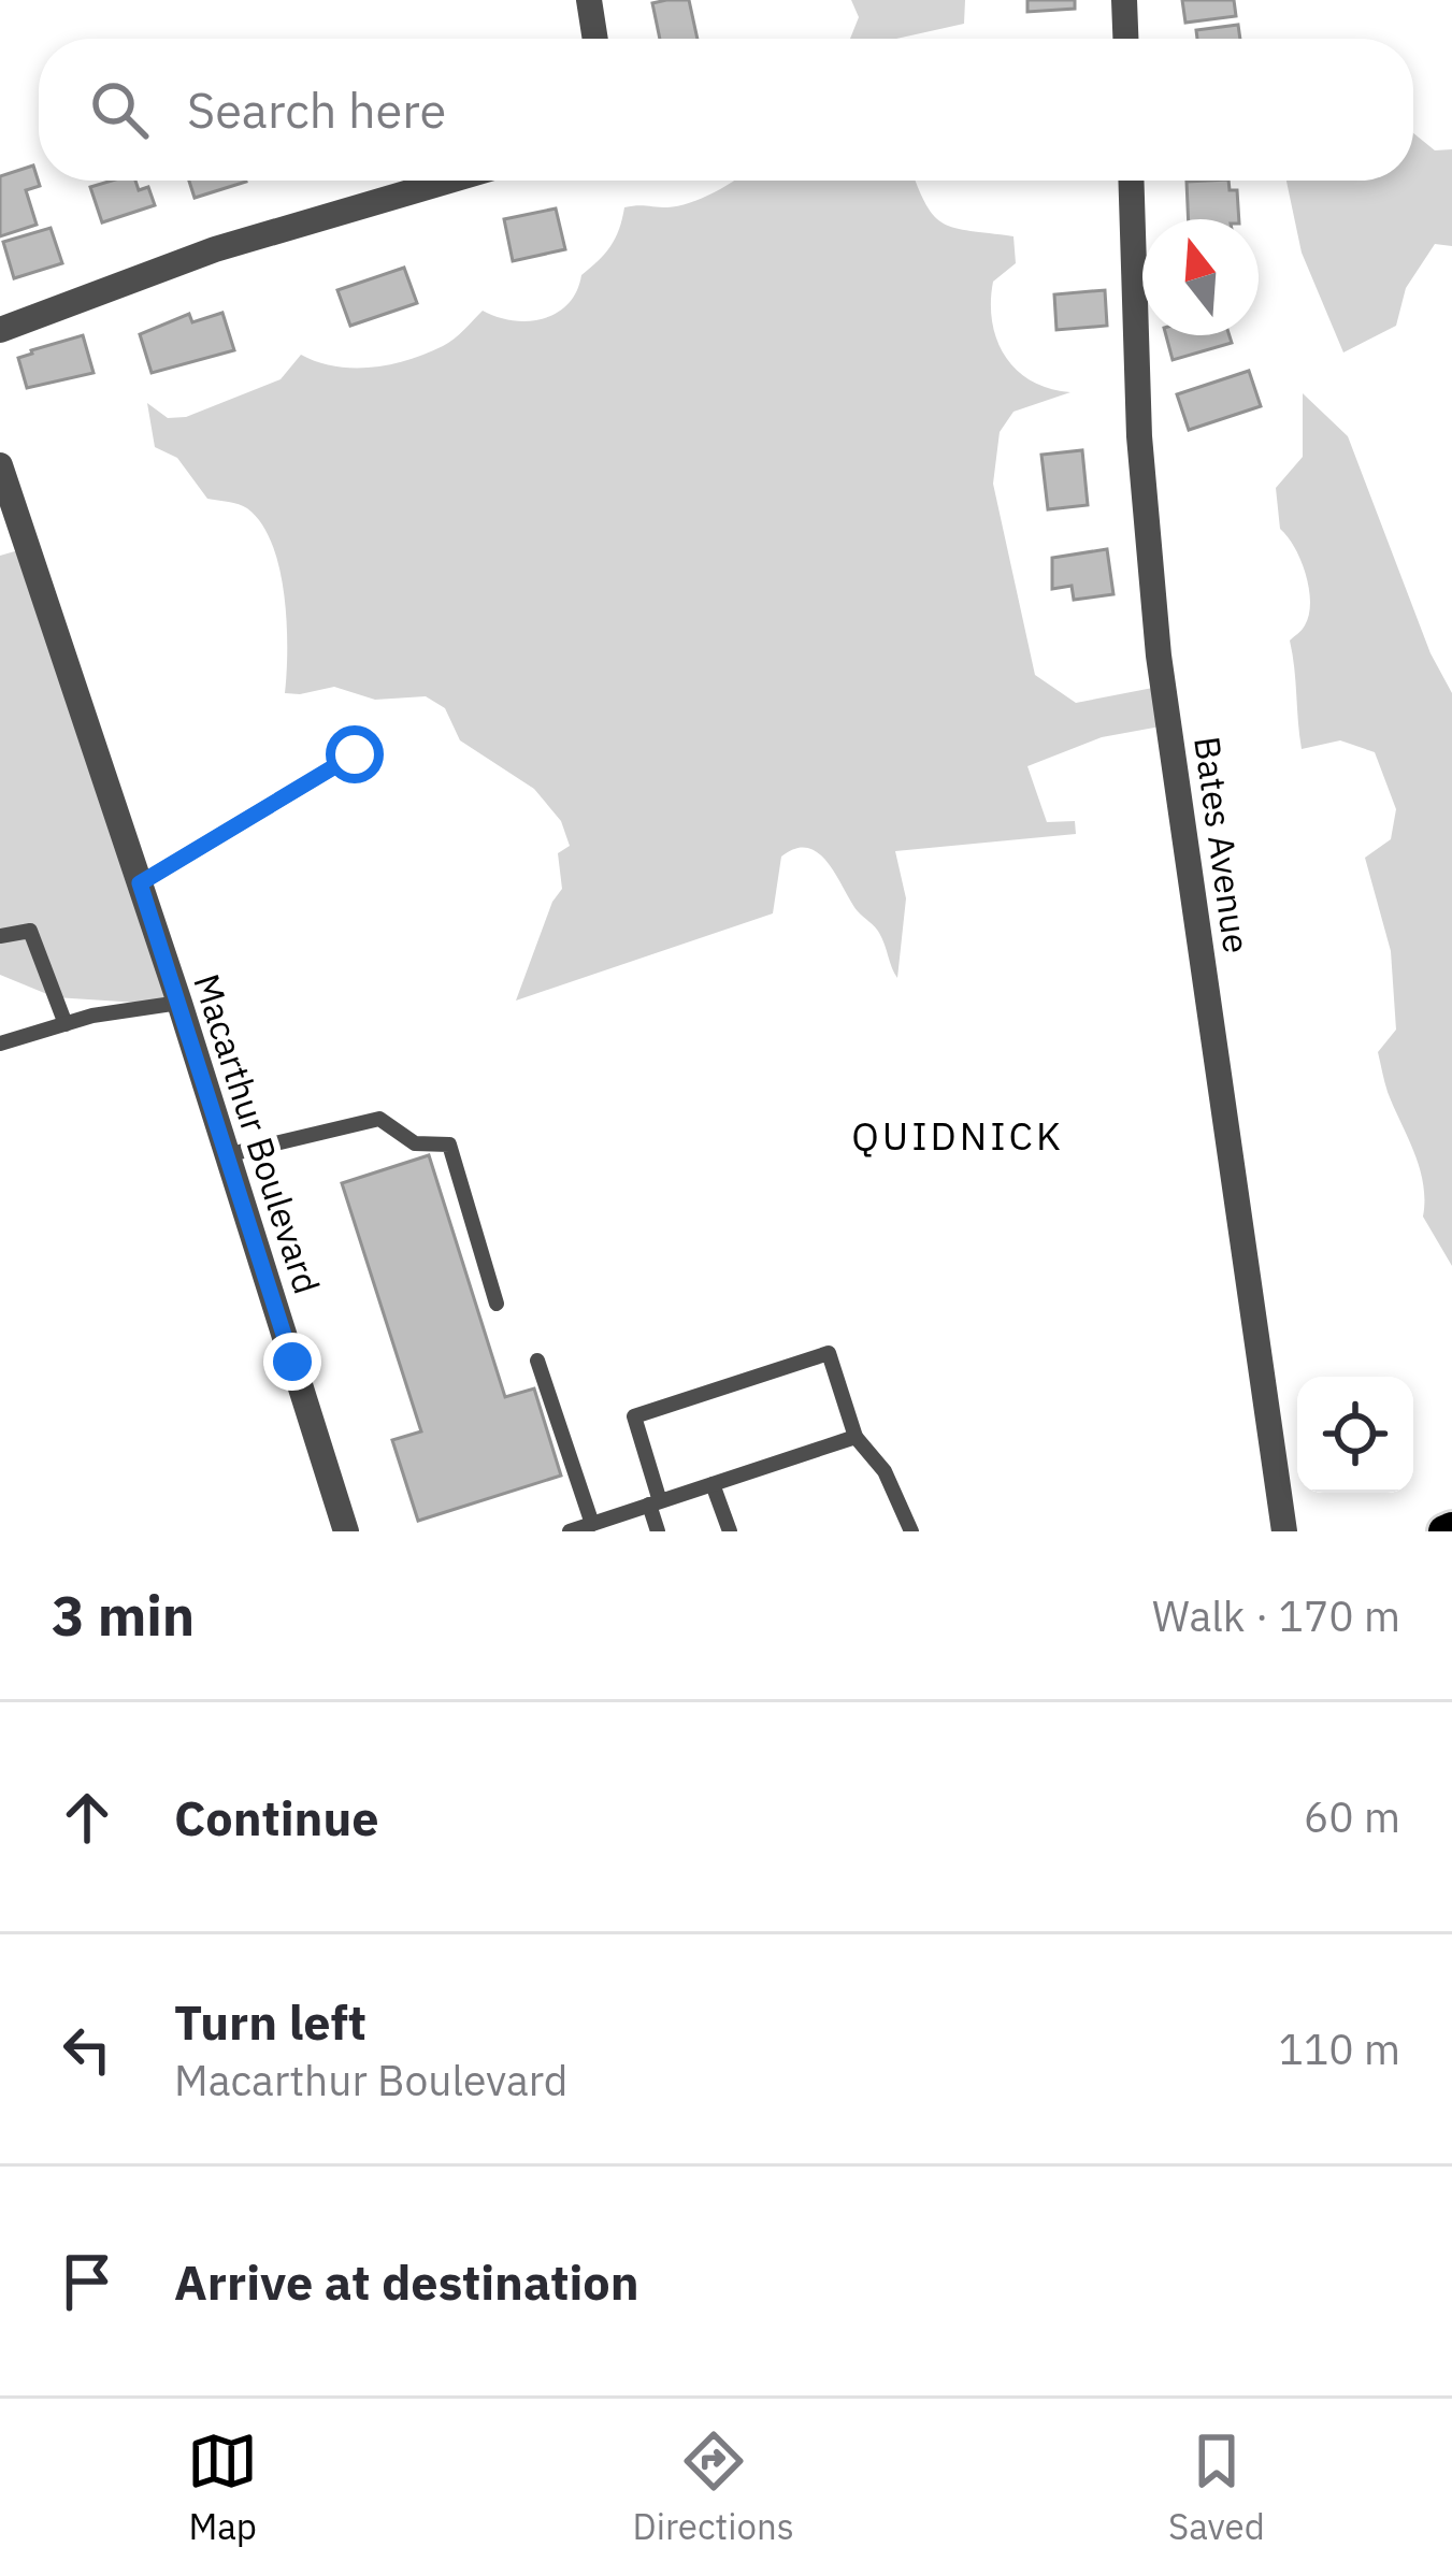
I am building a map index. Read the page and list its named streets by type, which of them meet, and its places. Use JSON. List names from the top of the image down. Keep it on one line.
{"streets":{"street":["Bates Avenue","Macarthur Boulevard"]},"districts":["QUIDNICK"],"north":"top","page":{"search":"Search here","heading":["3 min","Walk · 170 m"],"list":[["Continue","60 m"],["Turn left","Macarthur Boulevard","110 m"],"Arrive at destination"],"nav":["Map","Directions","Saved"]}}
